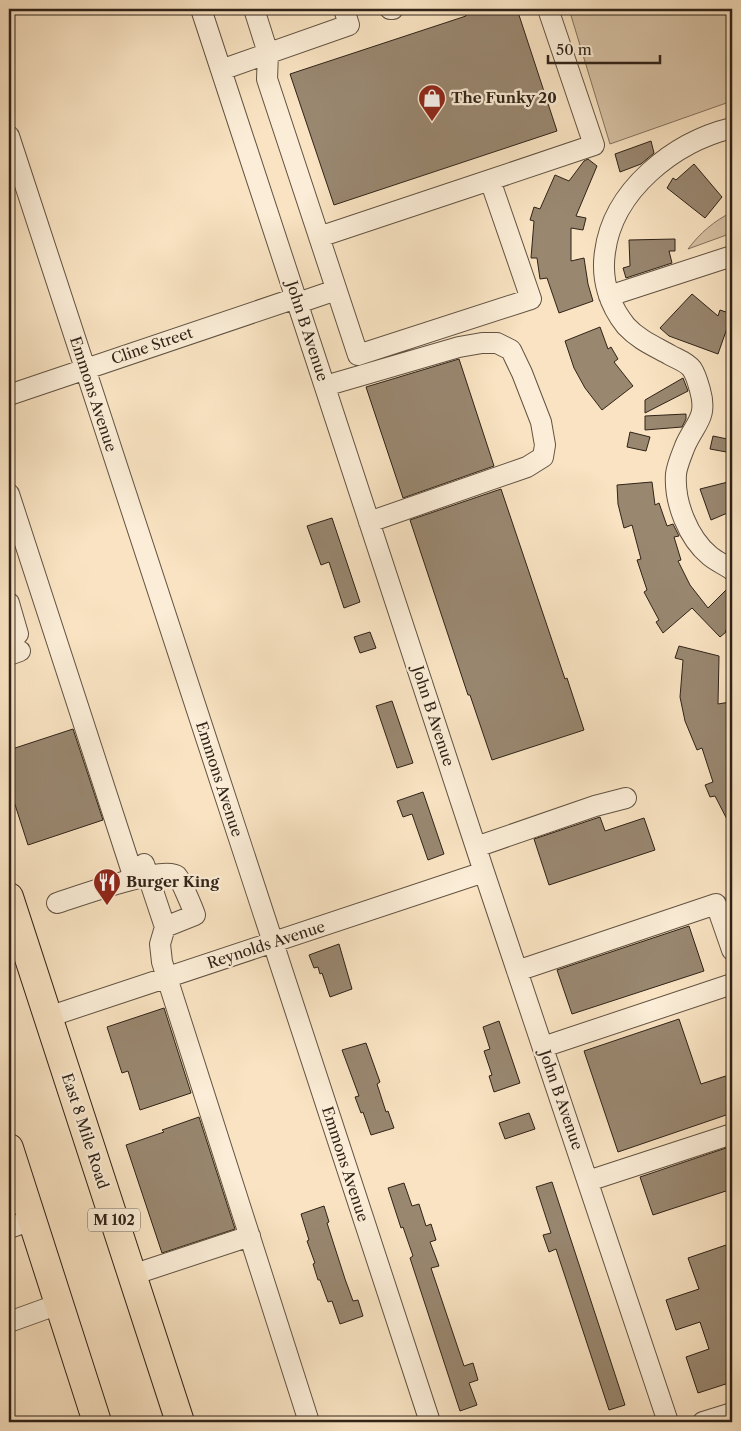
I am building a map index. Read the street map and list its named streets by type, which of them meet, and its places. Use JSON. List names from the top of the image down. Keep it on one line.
{"streets":{"highway":["East 8 Mile Road","M 102"],"street":["John B Avenue","Cline Street","Emmons Avenue","Reynolds Avenue"]},"crossings":[["John B Avenue","Cline Street"],["John B Avenue","Reynolds Avenue"],["Cline Street","Emmons Avenue"],["Emmons Avenue","Reynolds Avenue"],["Reynolds Avenue","East 8 Mile Road"]],"places":{"shop":["The Funky 20"],"restaurant":["Burger King"]},"scale_bar":"50 m"}
